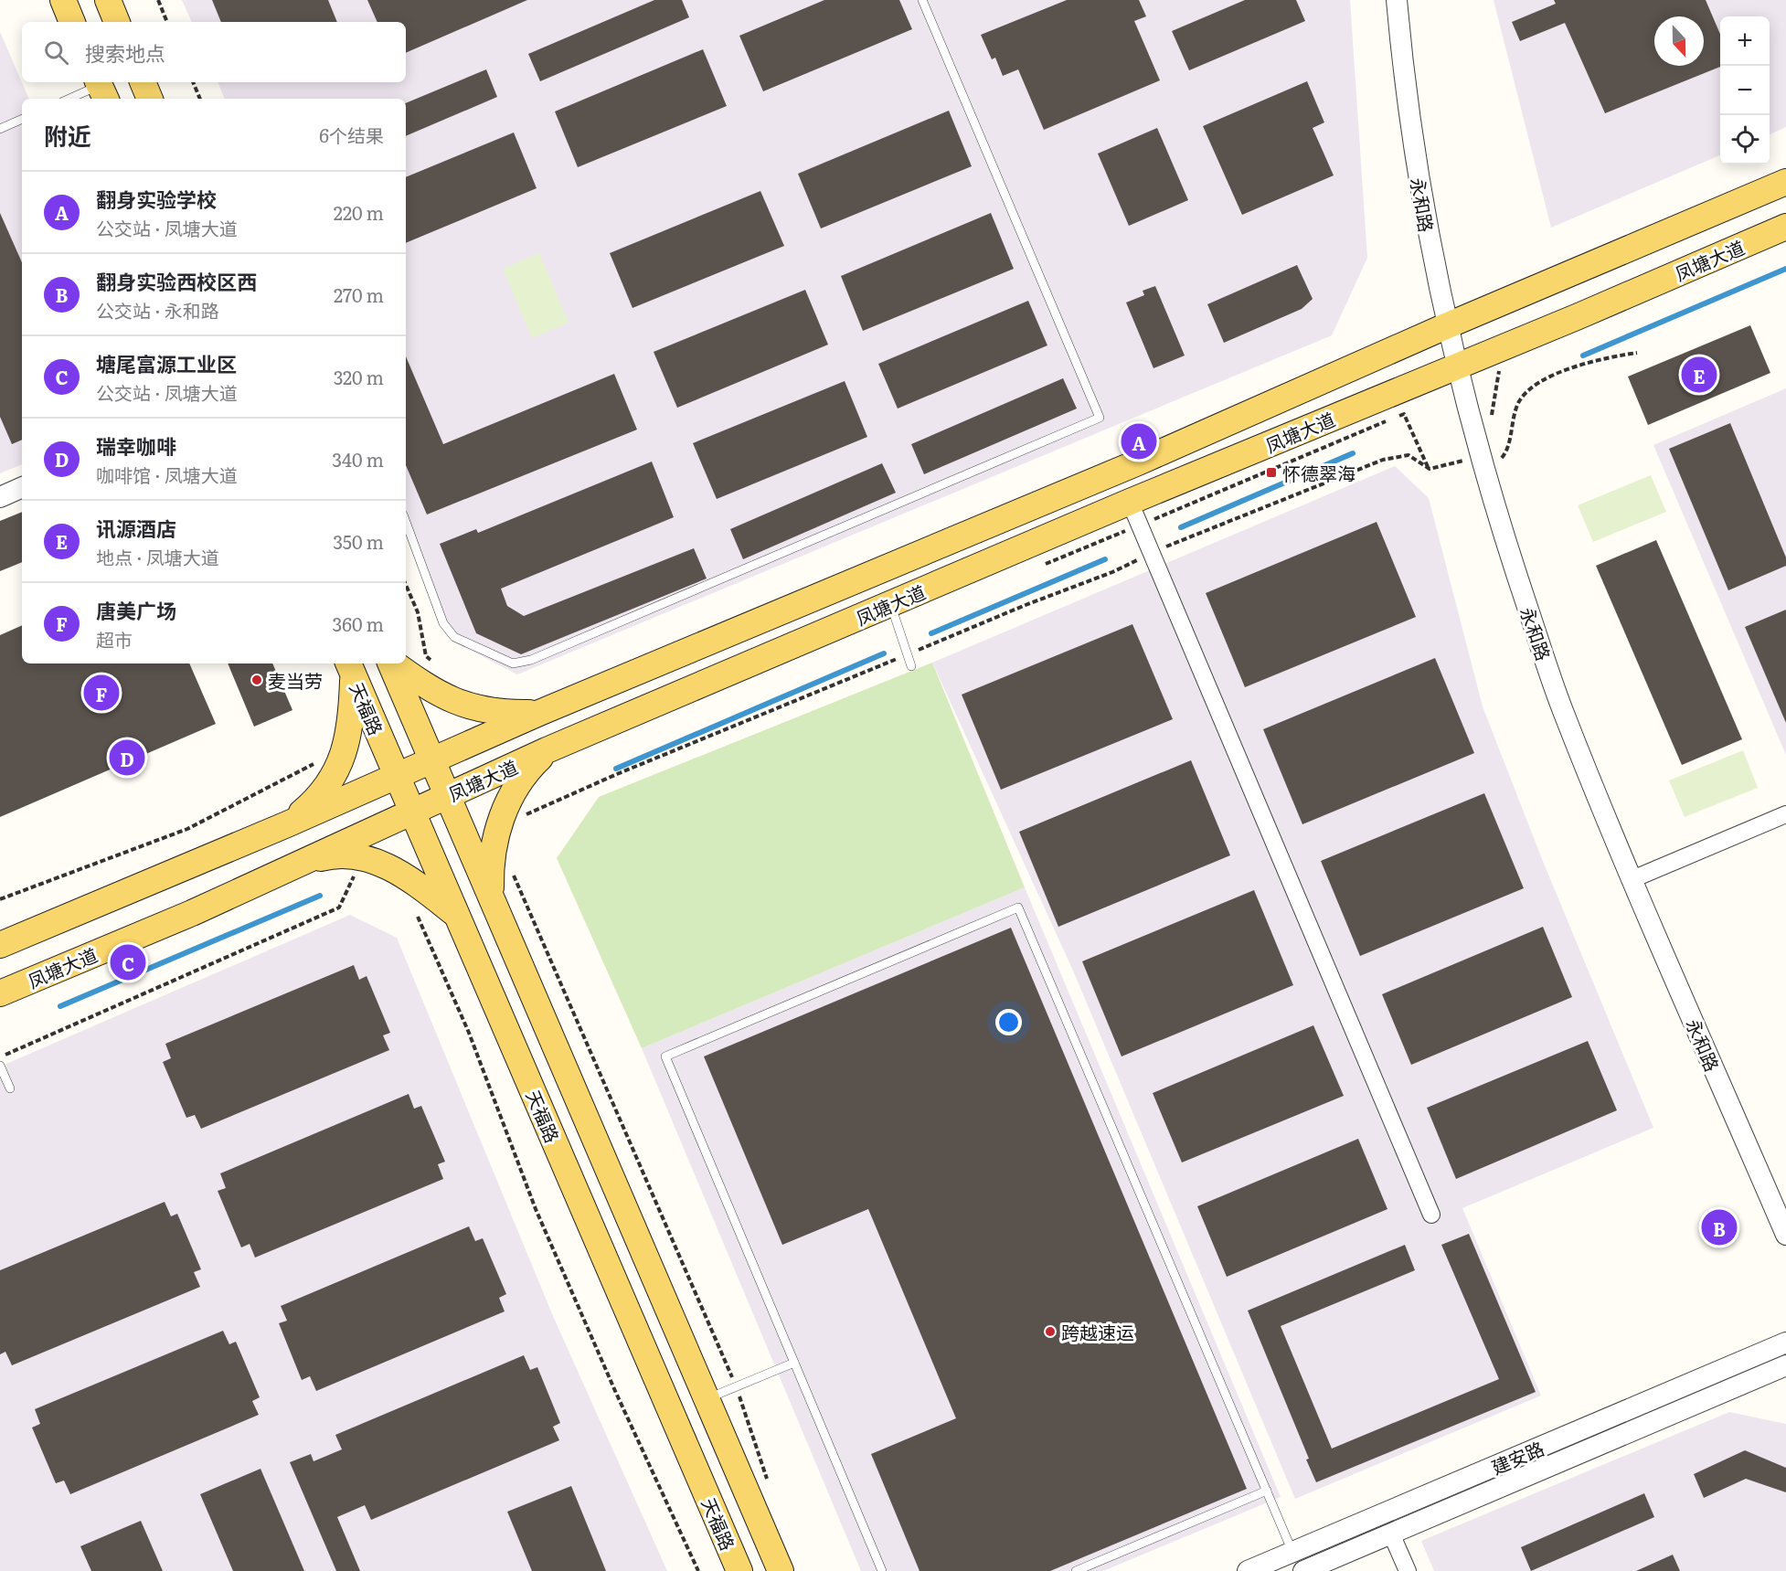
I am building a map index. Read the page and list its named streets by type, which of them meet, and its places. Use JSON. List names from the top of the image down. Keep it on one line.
{"streets":{"main road":["凤塘大道","天福路"],"street":["永和路","建安路"]},"crossings":[["永和路","凤塘大道"],["凤塘大道","天福路"]],"places":{"transit":["怀德翠海"],"other":["麦当劳","跨越速运"]},"north":"bottom","page":{"map_buttons":["+","−"],"search":"搜索地点","heading":["附近","6个结果"],"list":[{"mark":"A","name":"翻身实验学校","note":"公交站 · 凤塘大道","value":"220 m"},{"mark":"B","name":"翻身实验西校区西","note":"公交站 · 永和路","value":"270 m"},{"mark":"C","name":"塘尾富源工业区","note":"公交站 · 凤塘大道","value":"320 m"},{"mark":"D","name":"瑞幸咖啡","note":"咖啡馆 · 凤塘大道","value":"340 m"},{"mark":"E","name":"讯源酒店","note":"地点 · 凤塘大道","value":"350 m"},{"mark":"F","name":"唐美广场","note":"超市","value":"360 m"}],"pins":["E","A","F","D","C","B"]}}
